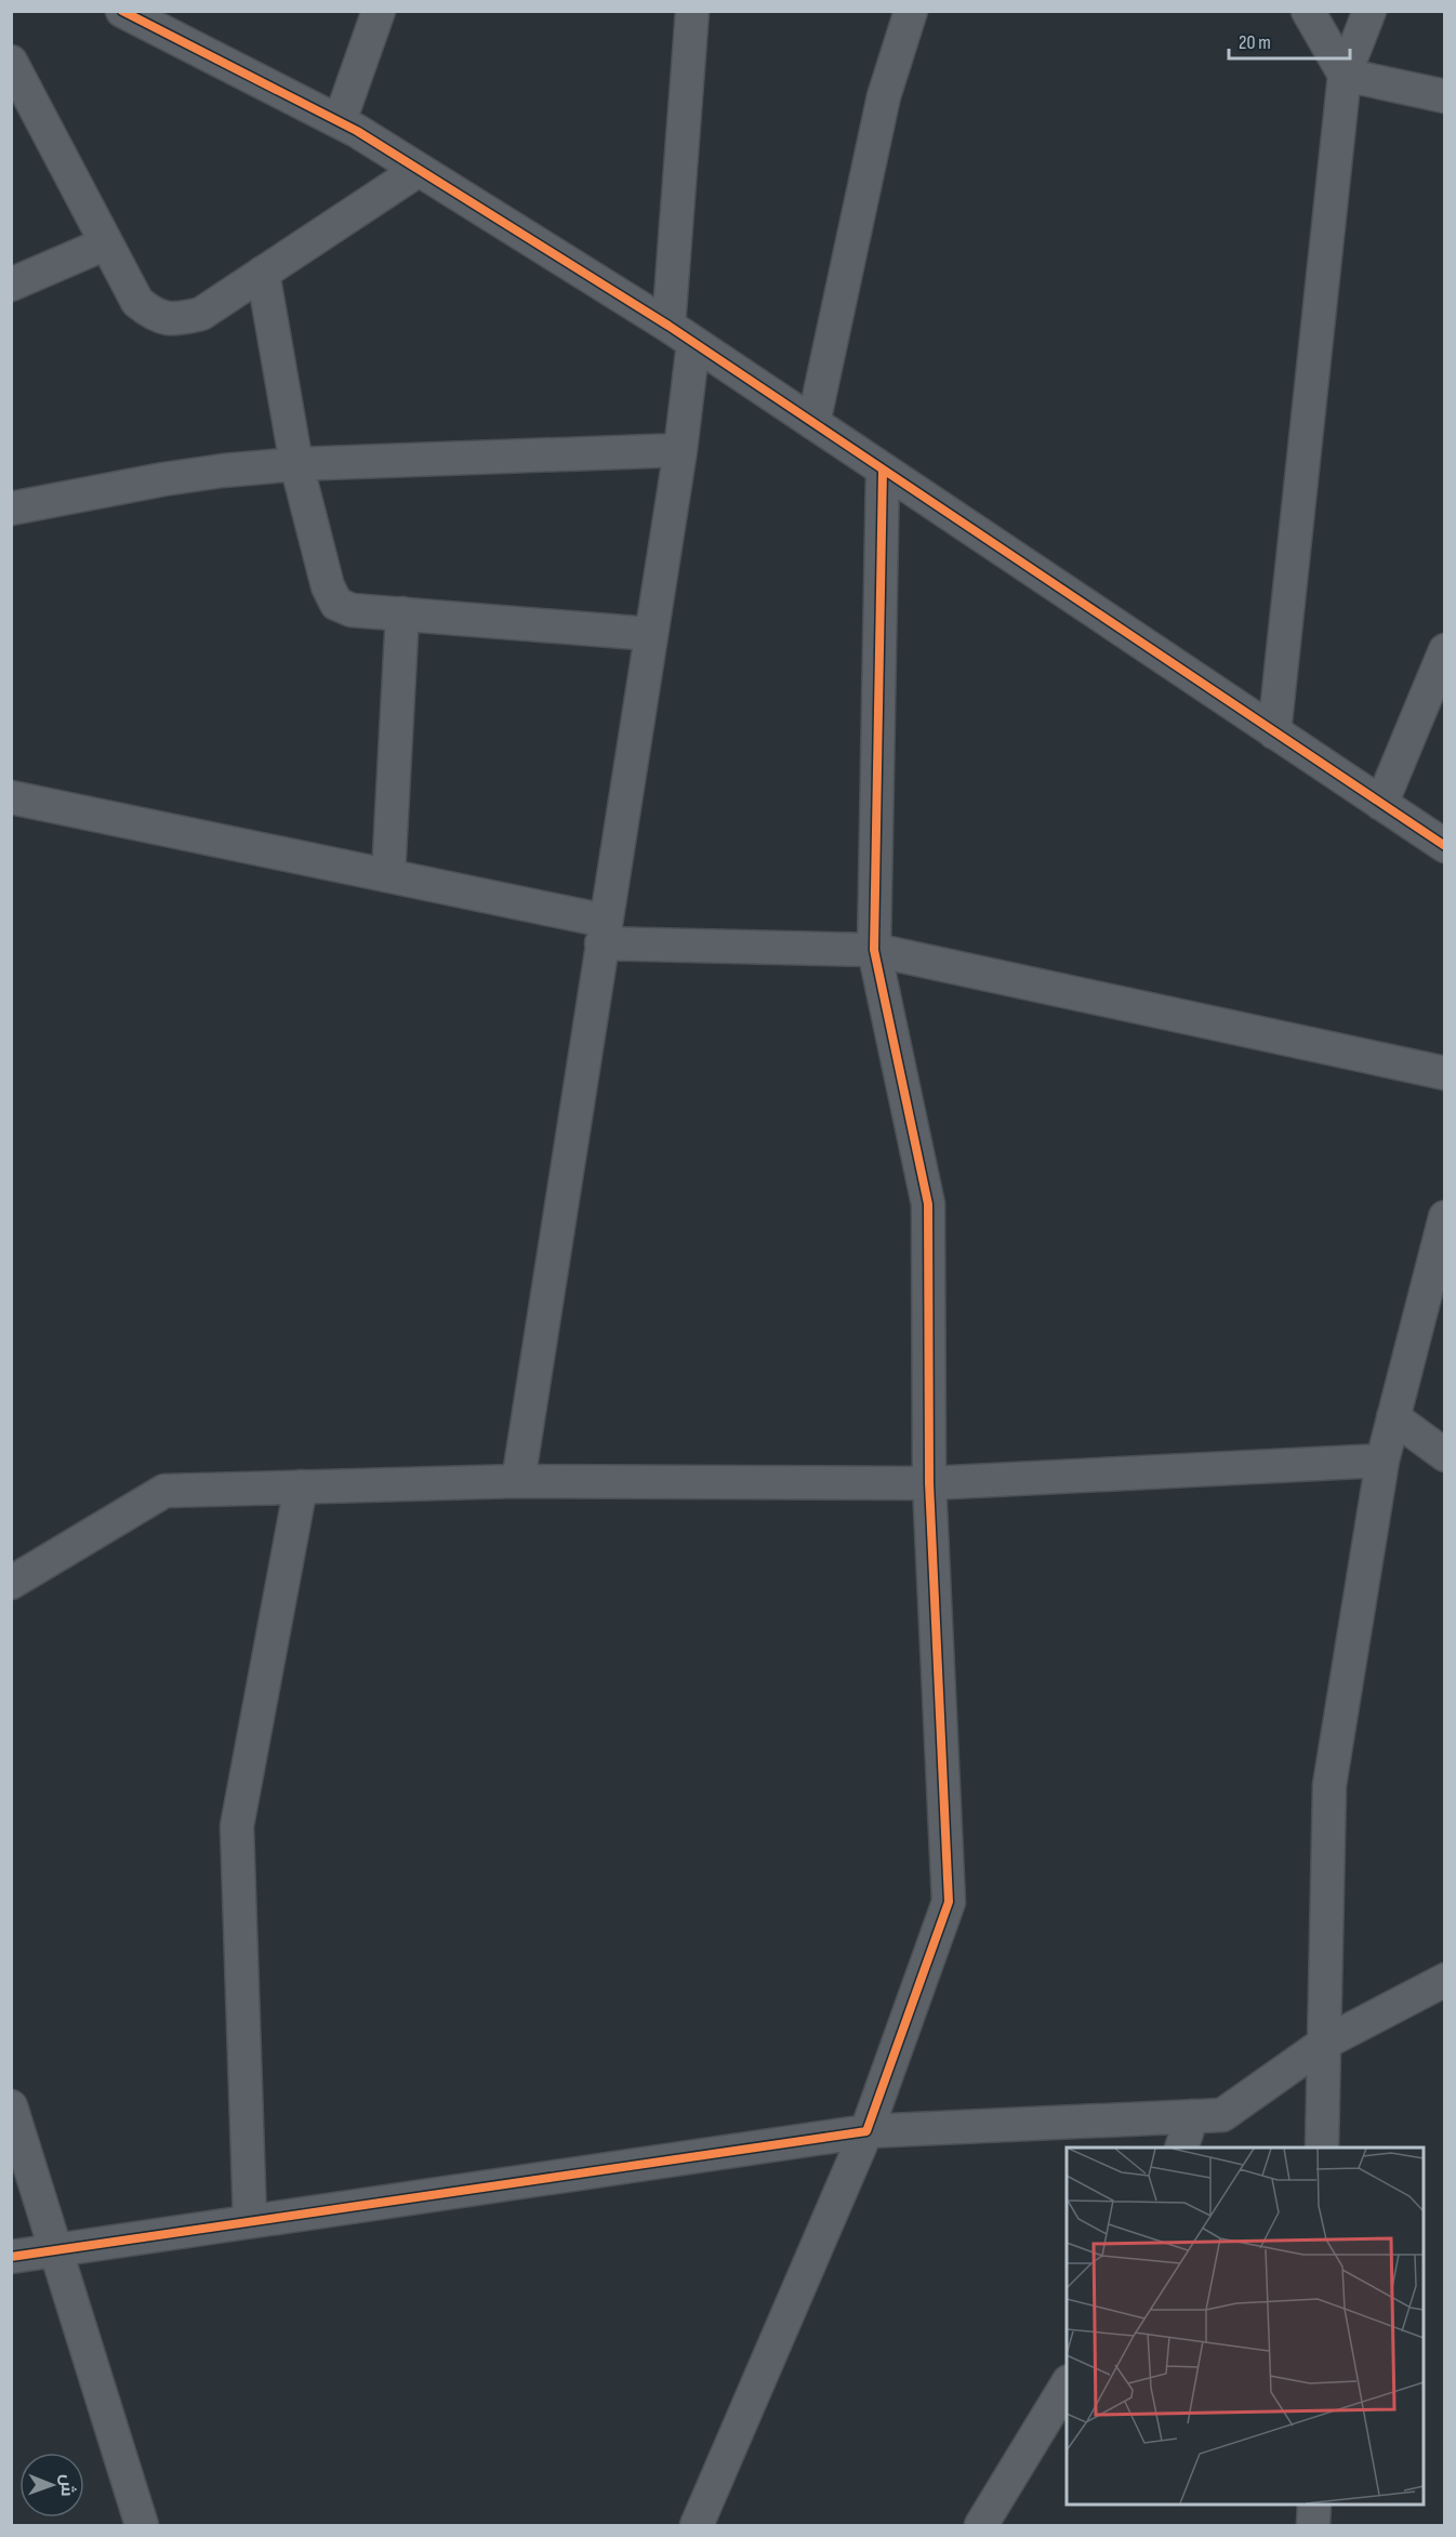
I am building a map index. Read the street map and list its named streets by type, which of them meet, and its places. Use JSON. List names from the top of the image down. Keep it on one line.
{"scale_bar":"20 m","north":"right"}
